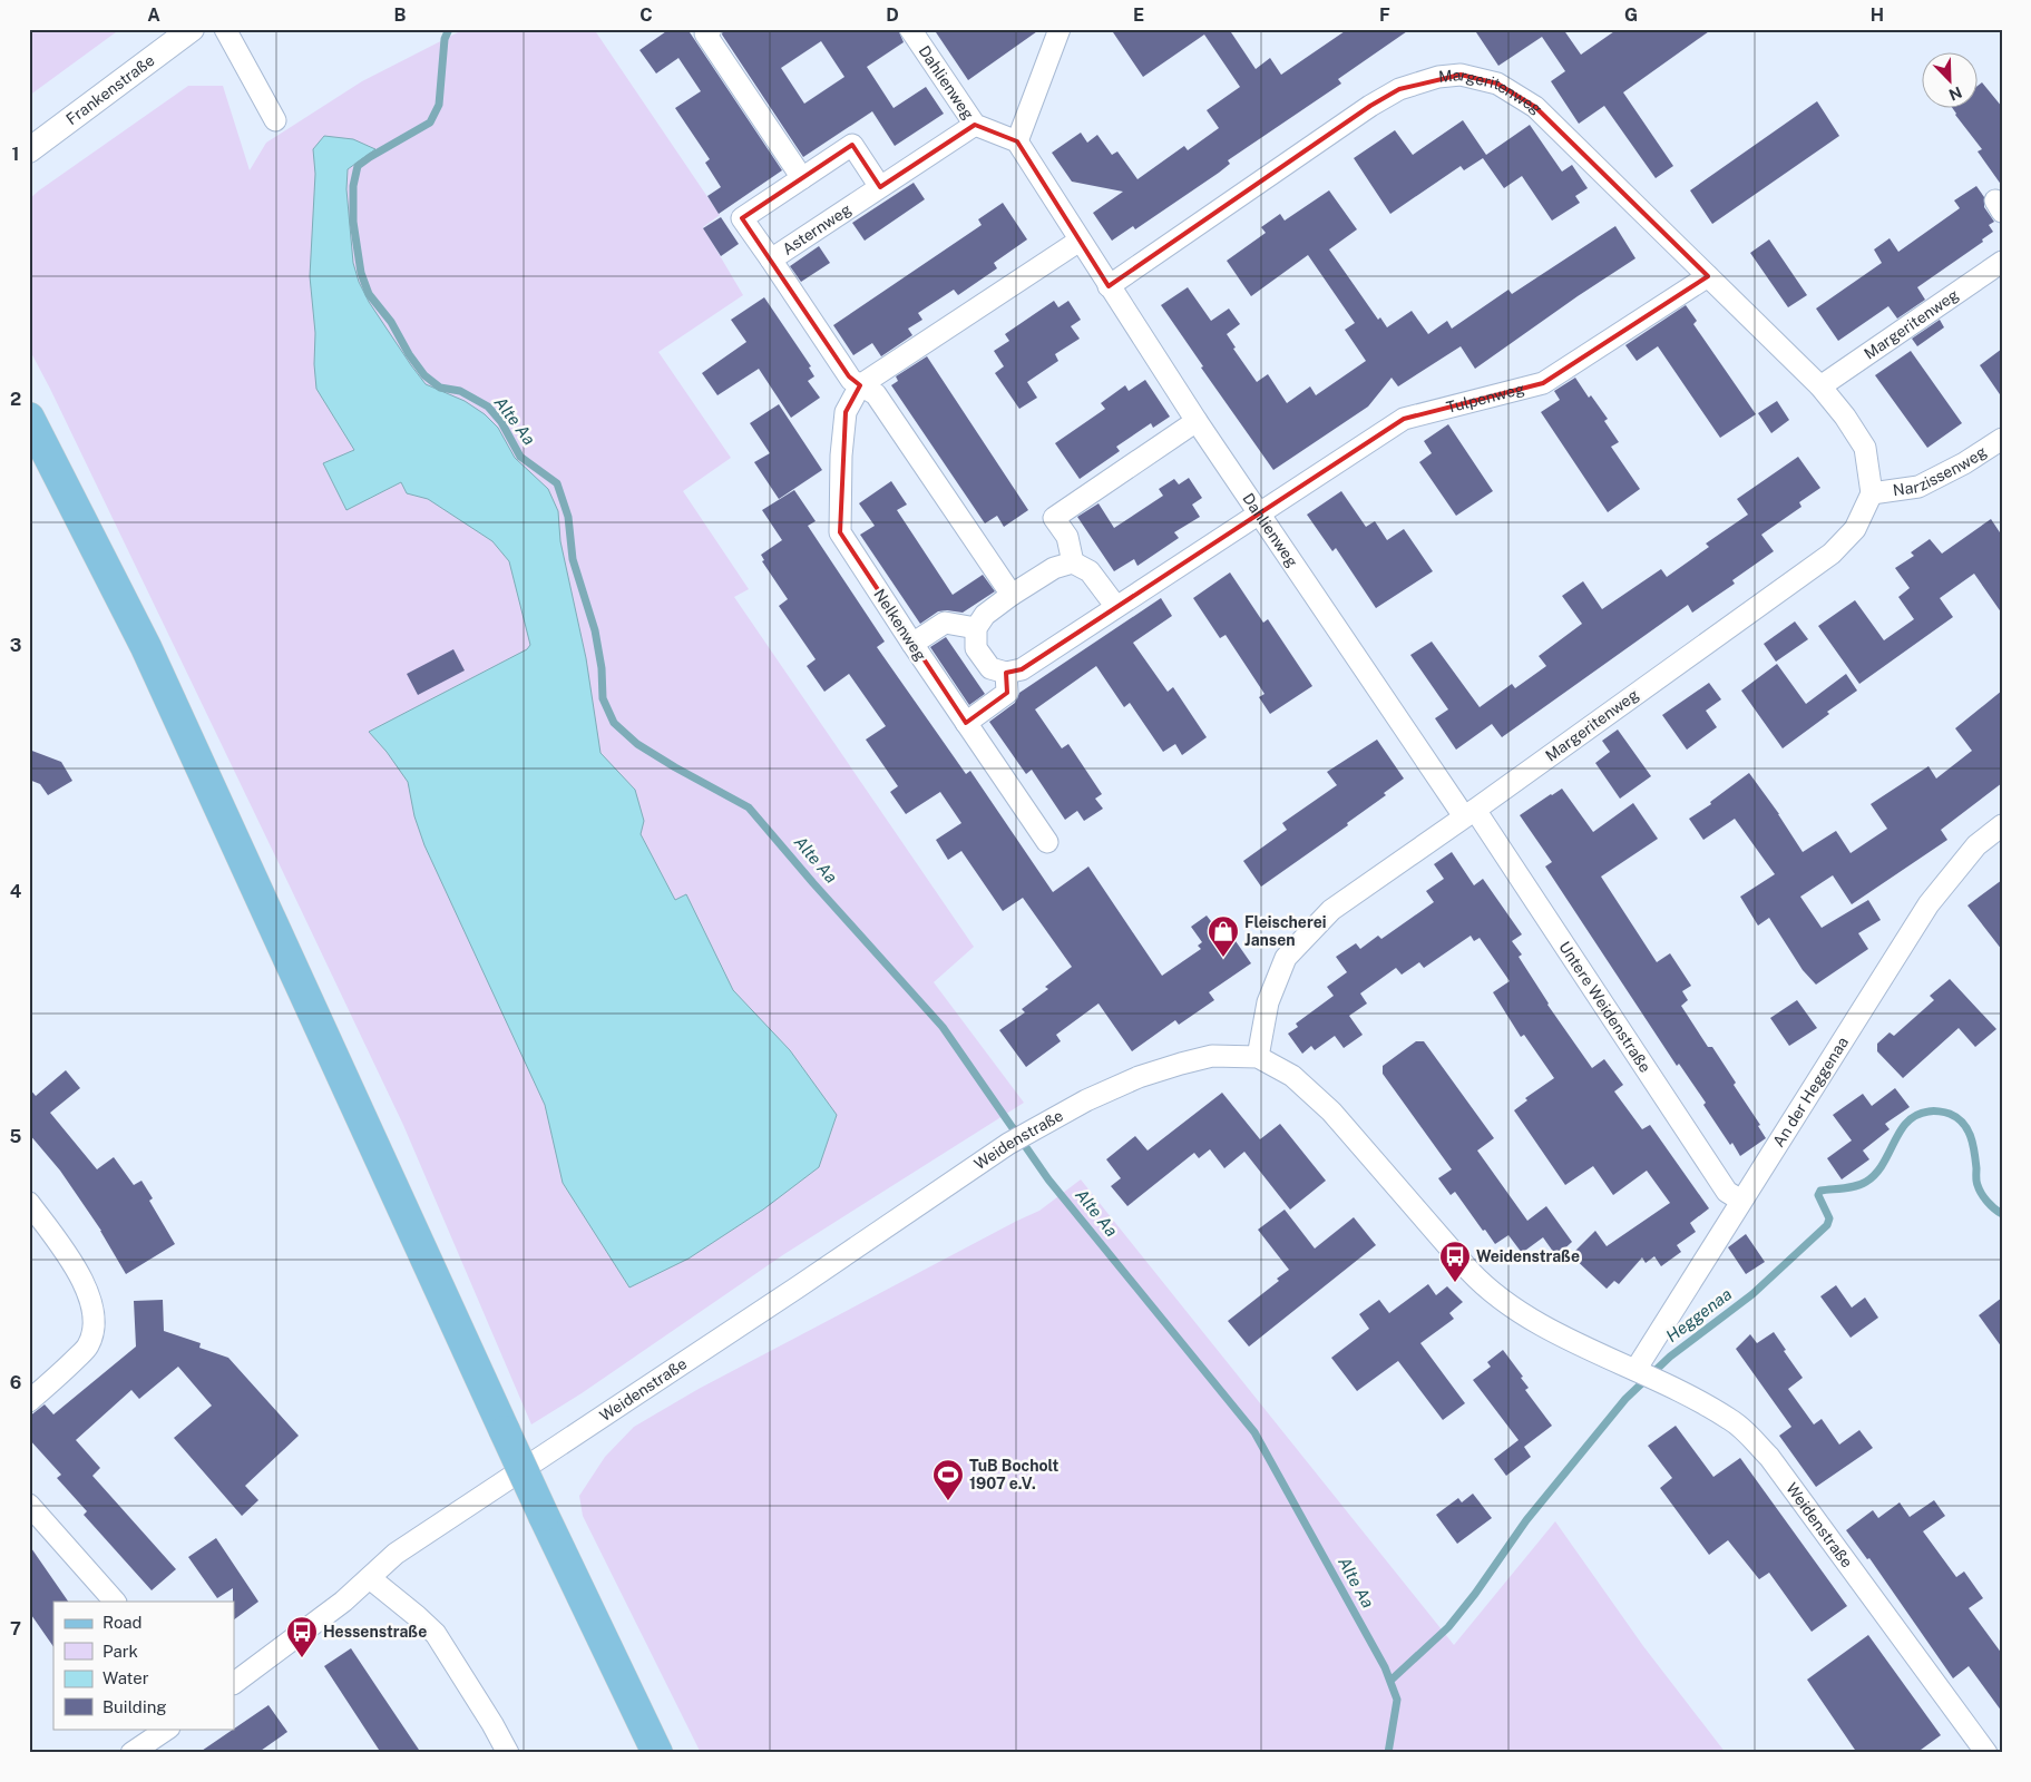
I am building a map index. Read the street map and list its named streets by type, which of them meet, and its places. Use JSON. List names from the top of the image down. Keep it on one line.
{"streets":{"street":["Dahlienweg","Frankenstraße","Margeritenweg","Asternweg","Tulpenweg","Narzissenweg","Nelkenweg","Untere Weidenstraße","An der Heggenaa","Weidenstraße"]},"crossings":[["Dahlienweg","Margeritenweg"],["Dahlienweg","Asternweg"],["Dahlienweg","Tulpenweg"],["Dahlienweg","Untere Weidenstraße"],["Margeritenweg","Tulpenweg"],["Margeritenweg","Narzissenweg"],["Margeritenweg","Untere Weidenstraße"],["Margeritenweg","Weidenstraße"],["Untere Weidenstraße","An der Heggenaa"],["An der Heggenaa","Weidenstraße"]],"water":["Alte Aa","Heggenaa"],"places":{"shop":["Fleischerei Jansen"],"bus stop":["Weidenstraße","Hessenstraße"],"sports":["TuB Bocholt 1907 e.V."]},"legend":["Road","Park","Water","Building"],"north":"bottom right","grid":{"columns":["A","B","C","D","E","F","G","H"],"rows":["1","2","3","4","5","6","7"]}}
